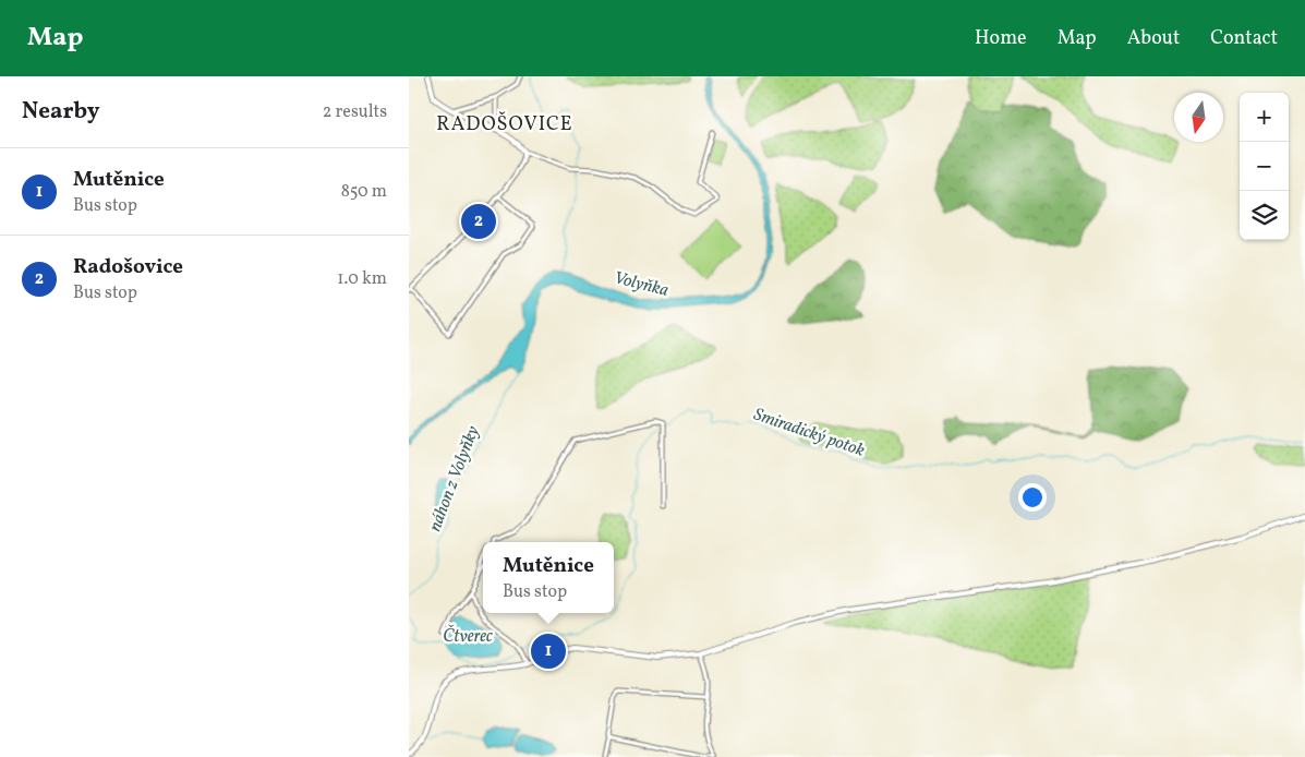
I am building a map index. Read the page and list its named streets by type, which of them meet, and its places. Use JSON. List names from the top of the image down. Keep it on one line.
{"districts":["RADOŠOVICE"],"water":["Volyňka","Smiradický potok","náhon z Volyňky","Čtverec"],"north":"bottom","page":{"header":"Map","nav":["Home","Map","About","Contact"],"heading":["Nearby","2 results"],"map_buttons":["+","−"],"list":[{"mark":"1","name":"Mutěnice","note":"Bus stop","value":"850 m"},{"mark":"2","name":"Radošovice","note":"Bus stop","value":"1.0 km"}],"pins":["2","1"],"popup":["Mutěnice","Bus stop"]}}
